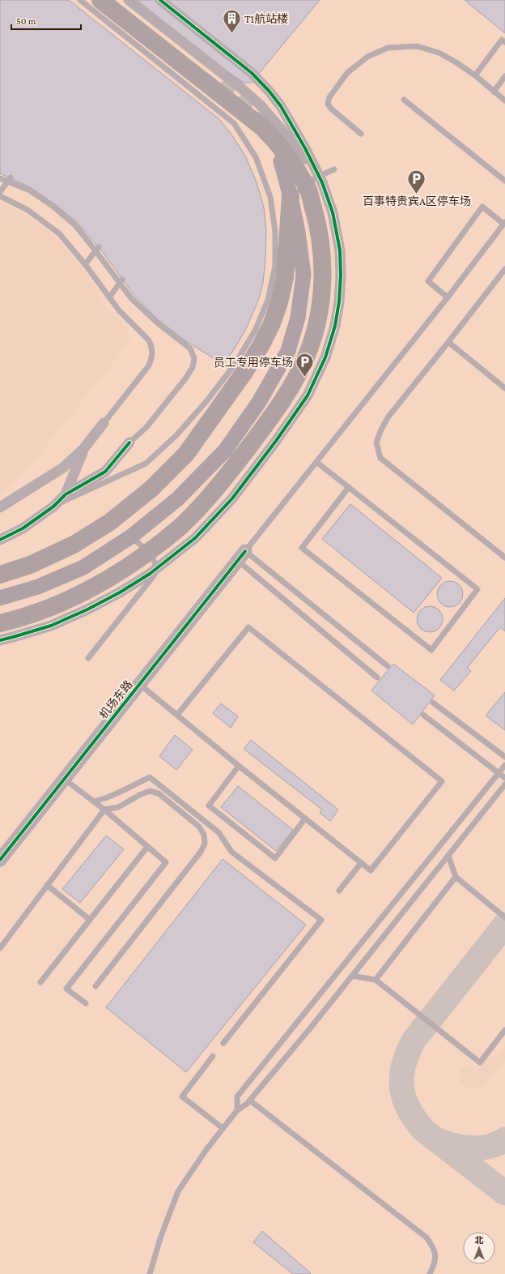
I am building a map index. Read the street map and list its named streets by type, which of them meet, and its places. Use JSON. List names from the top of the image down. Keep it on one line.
{"streets":{"street":["机场东路"]},"places":{"building":["T1航站楼"],"parking":["百事特贵宾A区停车场","员工专用停车场"]},"scale_bar":"50 m","north":"top"}
